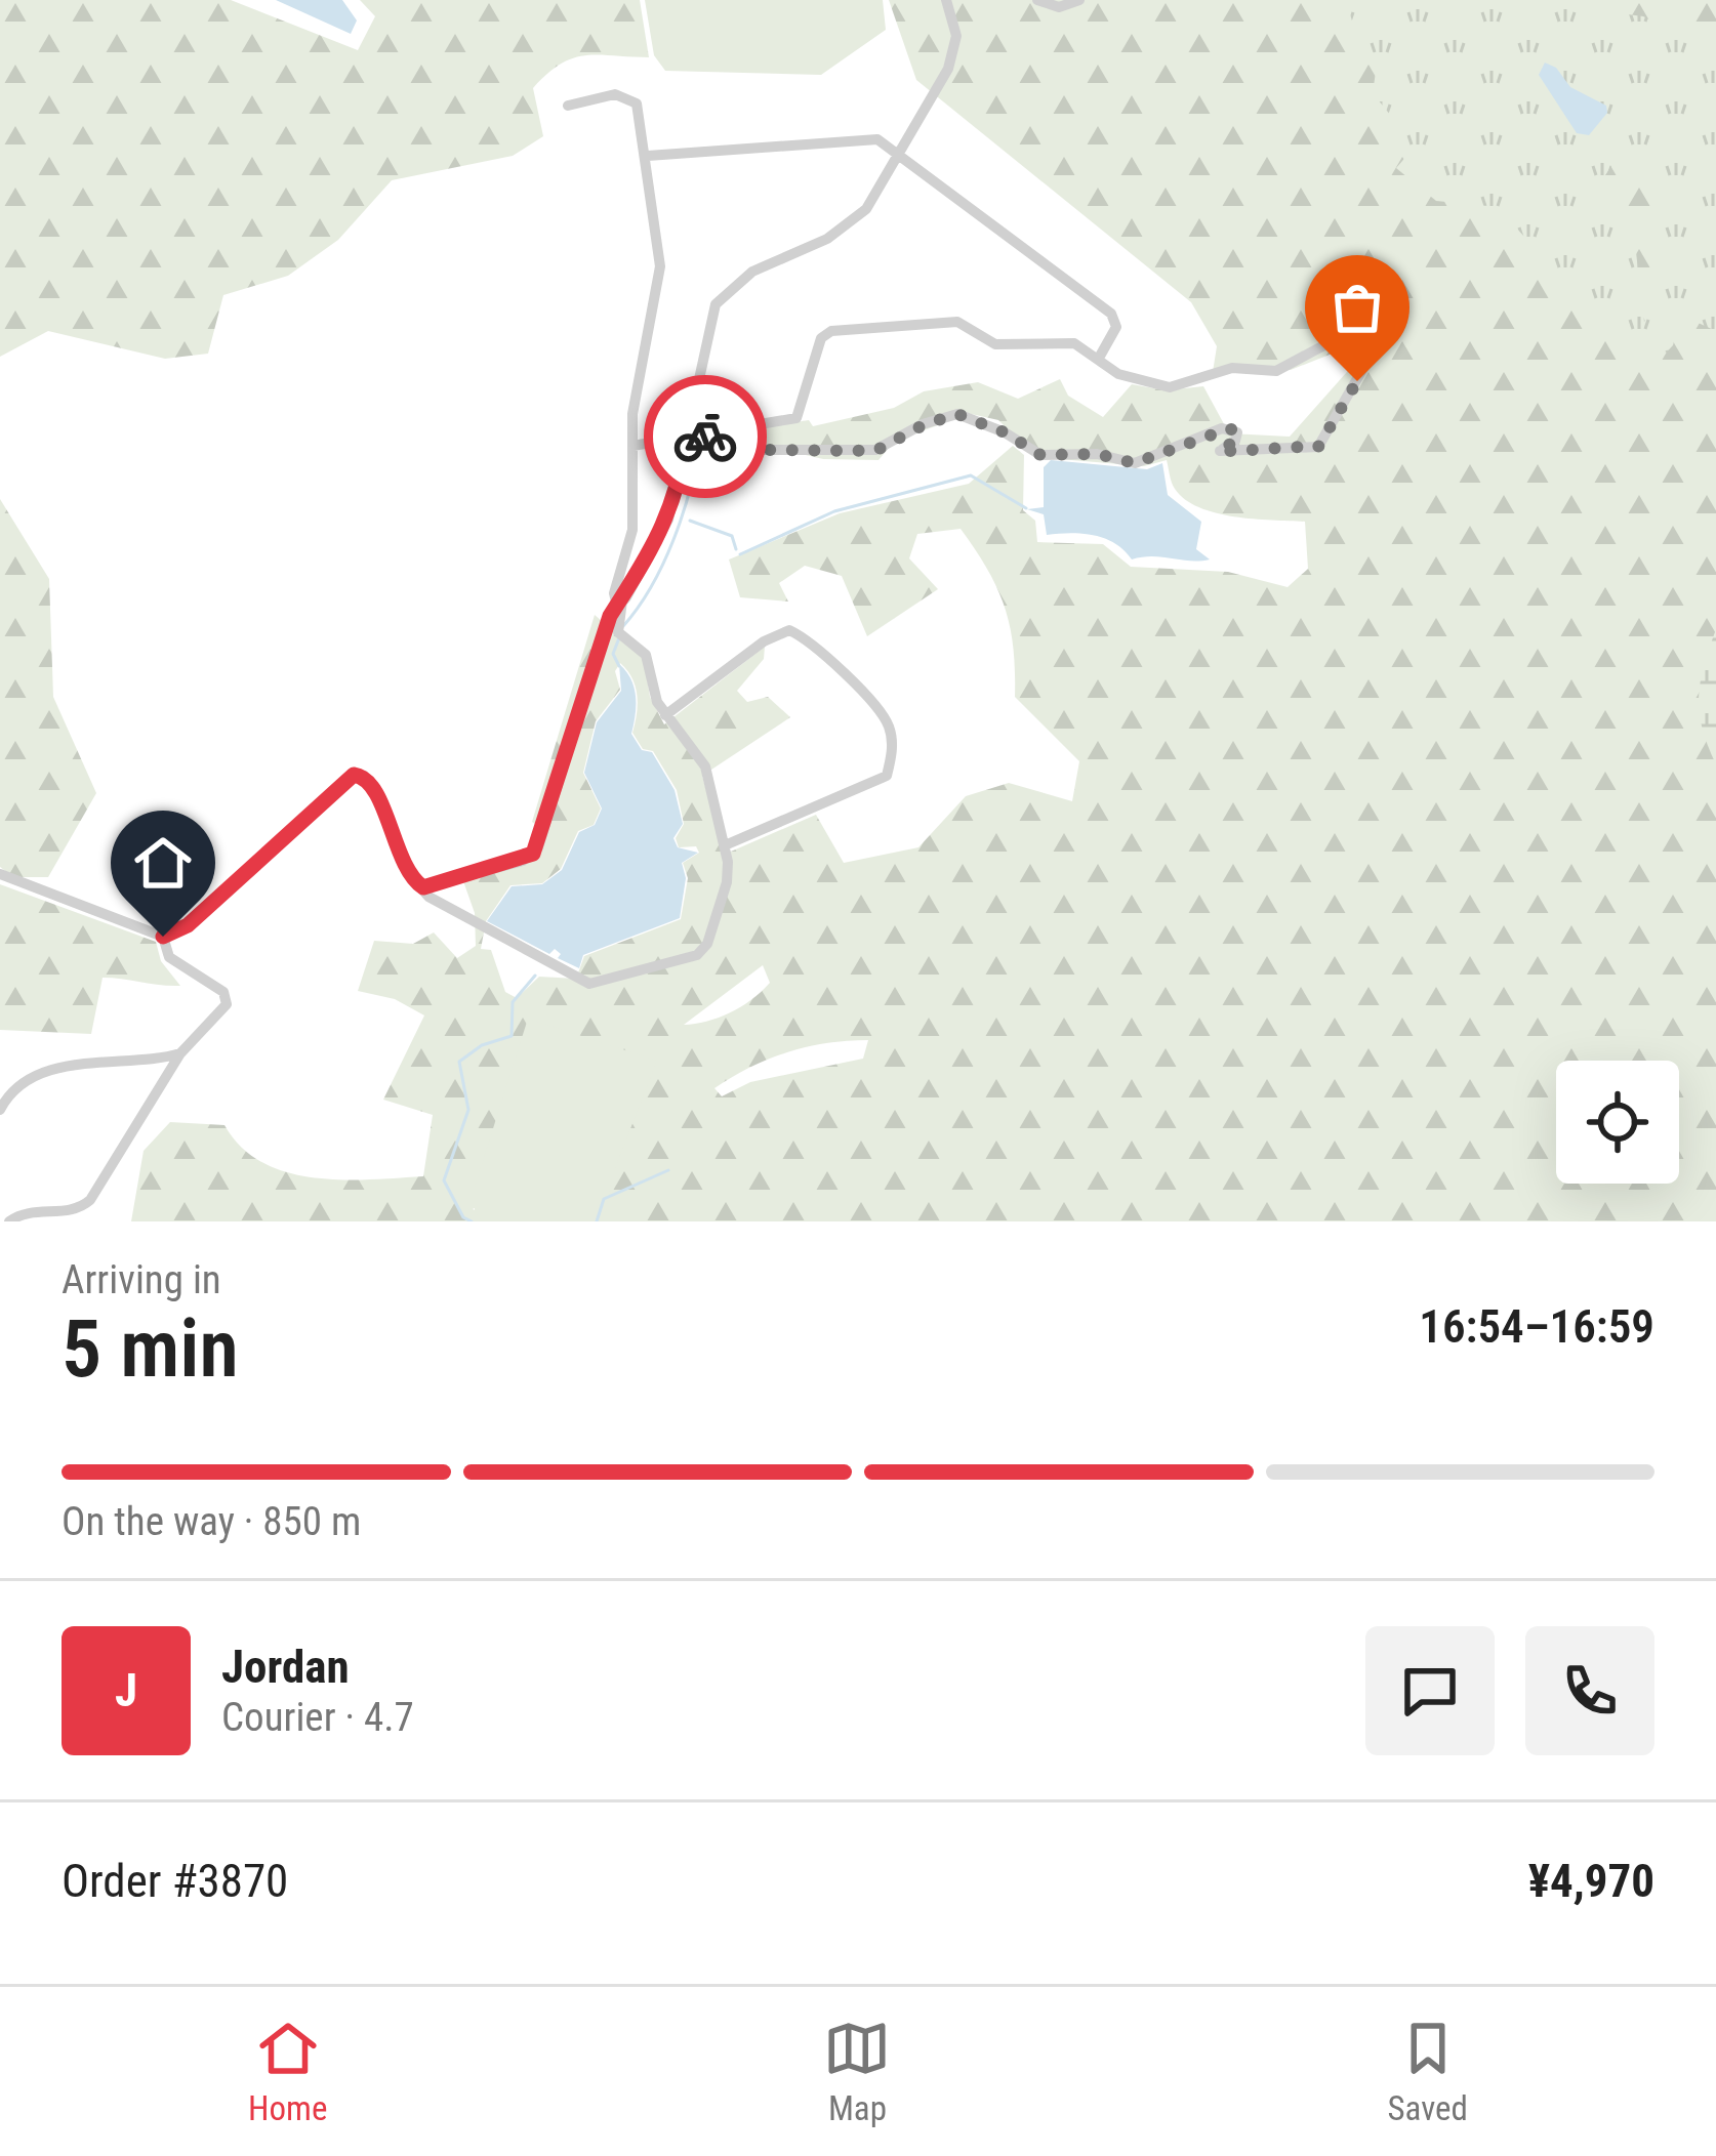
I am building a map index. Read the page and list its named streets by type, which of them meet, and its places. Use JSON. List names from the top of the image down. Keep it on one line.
{"page":{"heading":["5 min","Arriving in","16:54–16:59"],"panel":["Jordan","Courier · 4.7","Order #3870","¥4,970"],"bar":"On the way · 850 m","round":"J","tabs":["Home","Map","Saved"]}}
